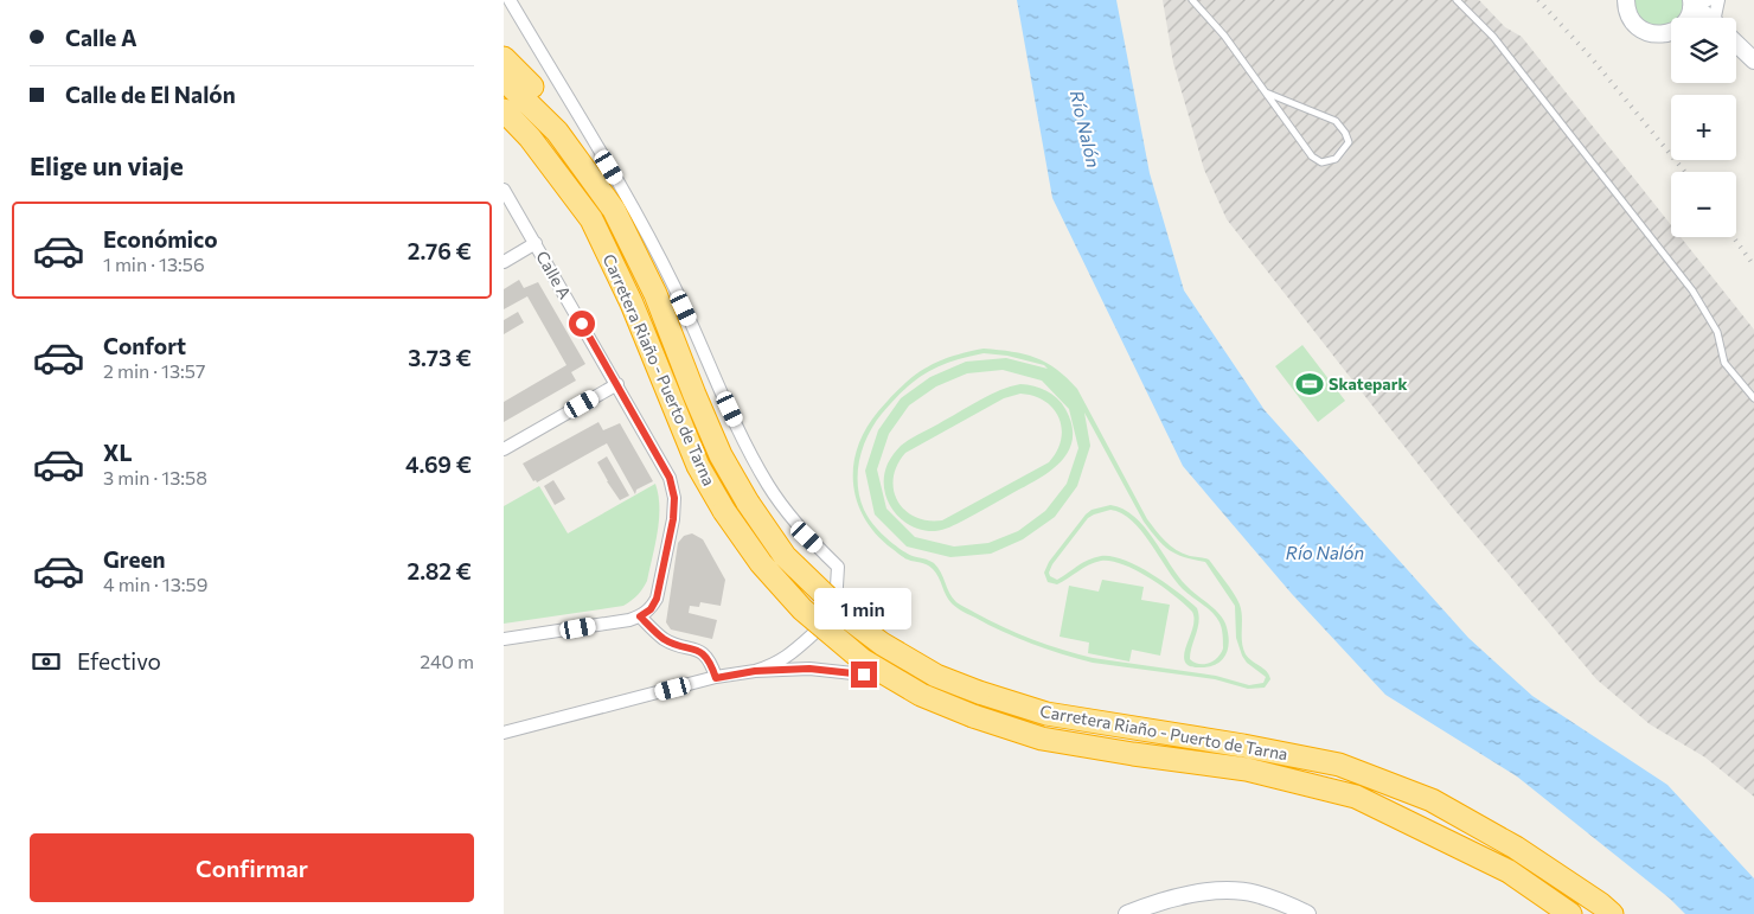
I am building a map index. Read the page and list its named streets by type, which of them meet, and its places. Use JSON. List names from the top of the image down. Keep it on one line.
{"streets":{"highway":["Carretera Riaño - Puerto de Tarna"],"street":["Calle A"]},"water":["Río Nalón"],"places":{"sports":["Skatepark"]},"page":{"banner":["Calle A","Calle de El Nalón"],"map_buttons":["+","−"],"heading":"Elige un viaje","list":[{"name":"Económico","note":"1 min · 13:56","value":"2.76 €"},{"name":"Confort","note":"2 min · 13:57","value":"3.73 €"},{"name":"XL","note":"3 min · 13:58","value":"4.69 €"},{"name":"Green","note":"4 min · 13:59","value":"2.82 €"}],"bubble":"1 min","pay":["Efectivo","240 m"],"buttons":"Confirmar"}}
